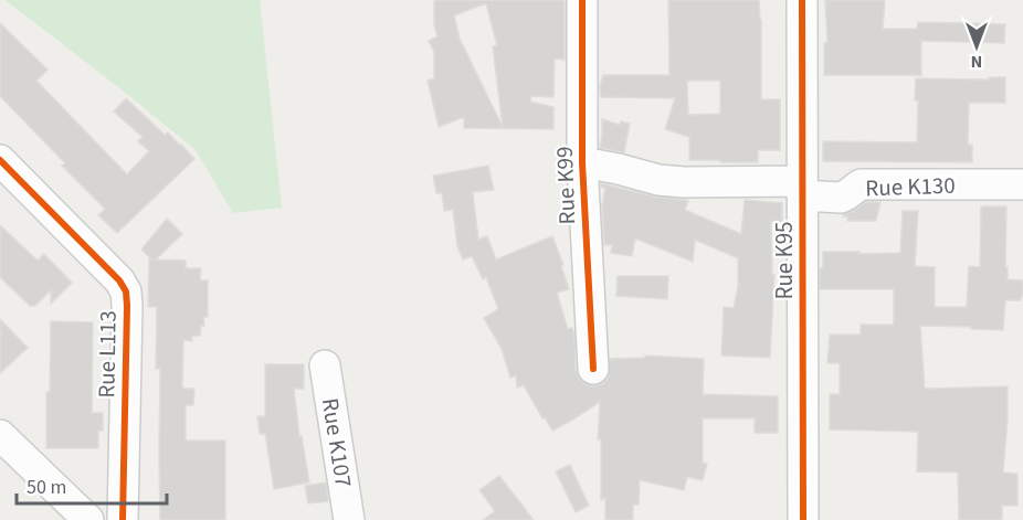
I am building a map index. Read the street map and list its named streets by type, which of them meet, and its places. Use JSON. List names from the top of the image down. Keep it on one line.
{"streets":{"street":["Rue K99","Rue K130","Rue K95","Rue L113","Rue K107"]},"crossings":[["Rue K99","Rue K130"],["Rue K130","Rue K95"]],"scale_bar":"50 m","north":"bottom"}
